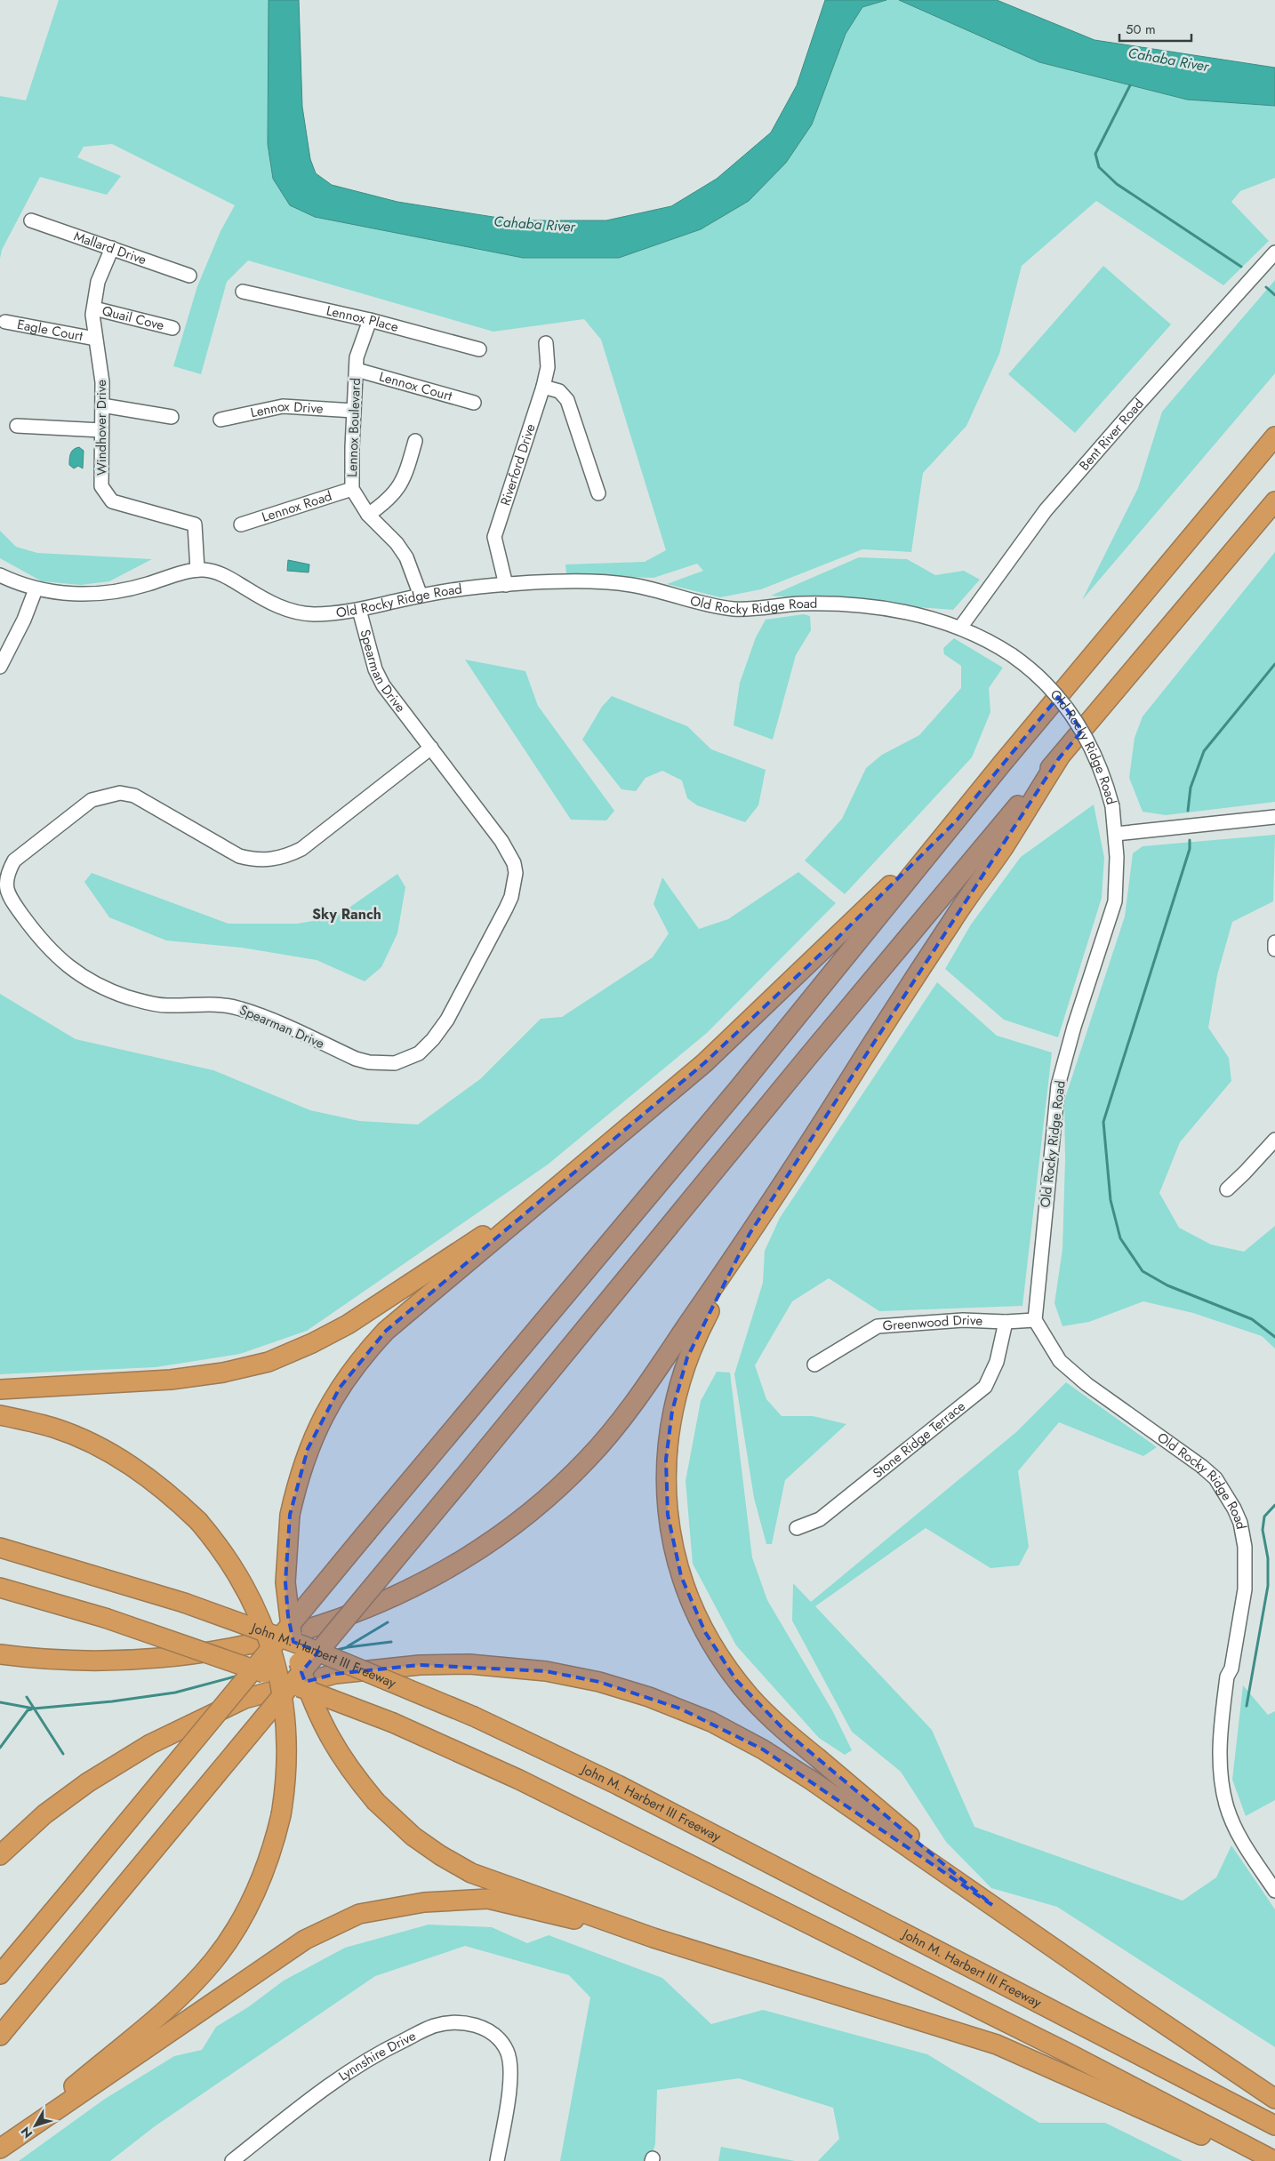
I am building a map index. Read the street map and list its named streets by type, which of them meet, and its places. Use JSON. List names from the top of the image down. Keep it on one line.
{"streets":{"highway":["John M. Harbert III Freeway"],"street":["Mallard Drive","Quail Cove","Lennox Place","Eagle Court","Lennox Court","Lennox Drive","Windhover Drive","Lennox Boulevard","Bent River Road","Riverford Drive","Lennox Road","Old Rocky Ridge Road","Spearman Drive","Greenwood Drive","Stone Ridge Terrace","Lynnshire Drive"]},"crossings":[["Mallard Drive","Windhover Drive"],["Quail Cove","Windhover Drive"],["Lennox Place","Lennox Boulevard"],["Eagle Court","Windhover Drive"],["Lennox Court","Lennox Boulevard"],["Lennox Drive","Lennox Boulevard"],["Windhover Drive","Old Rocky Ridge Road"],["Lennox Boulevard","Lennox Road"],["Lennox Boulevard","Old Rocky Ridge Road"],["Bent River Road","Old Rocky Ridge Road"],["Riverford Drive","Old Rocky Ridge Road"],["Old Rocky Ridge Road","Spearman Drive"],["Old Rocky Ridge Road","Greenwood Drive"],["Greenwood Drive","Stone Ridge Terrace"]],"districts":["Sky Ranch"],"water":["Cahaba River"],"scale_bar":"50 m","north":"bottom left"}
